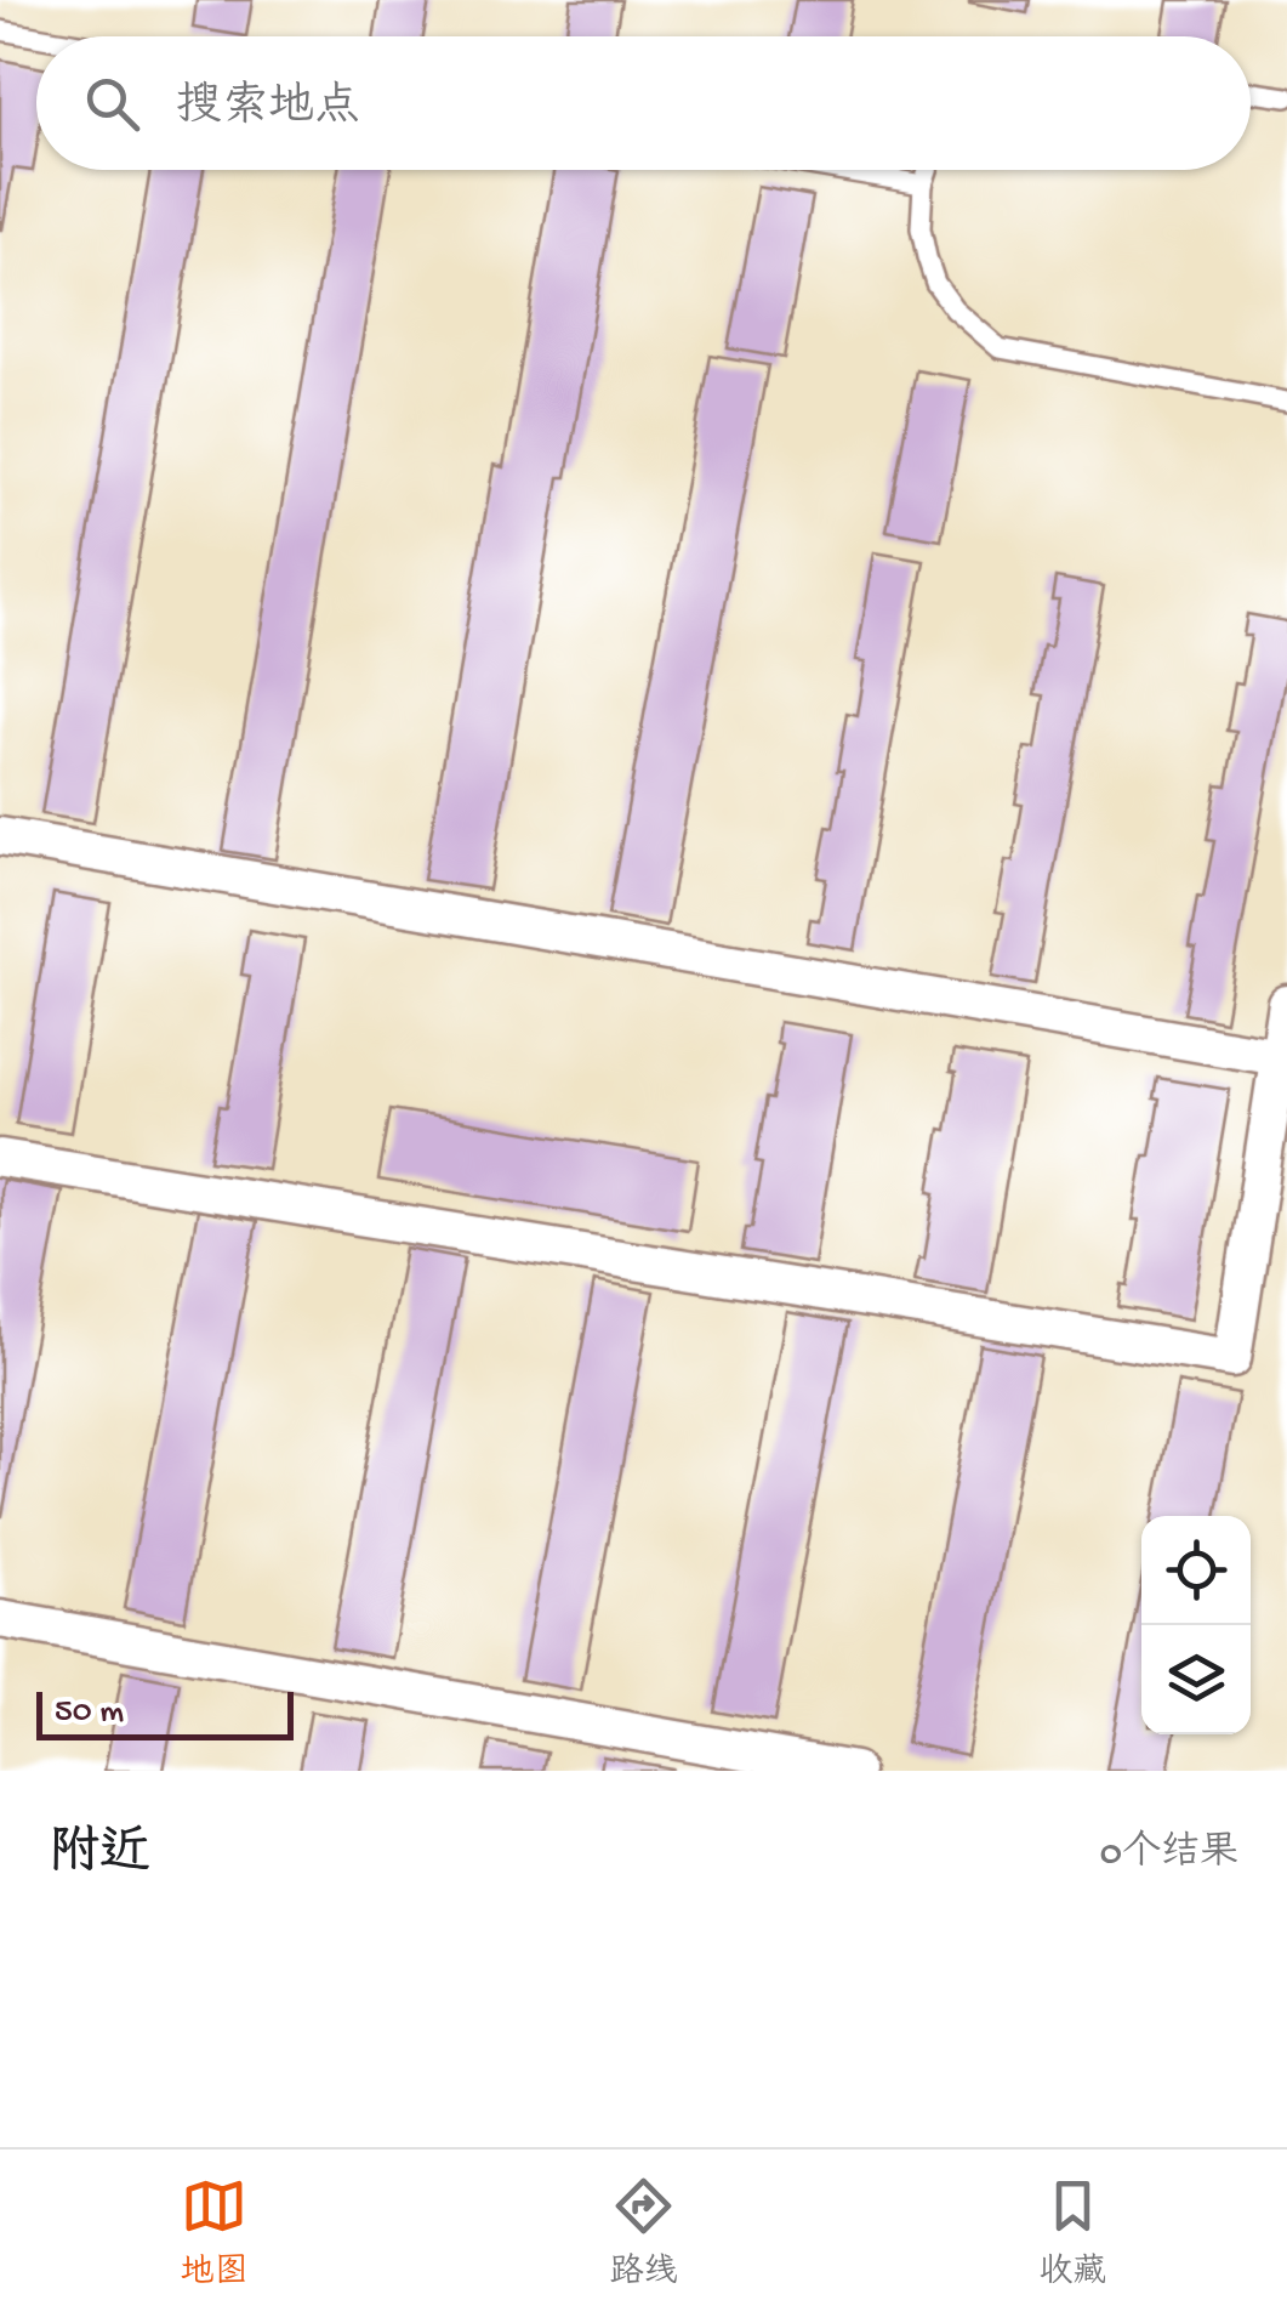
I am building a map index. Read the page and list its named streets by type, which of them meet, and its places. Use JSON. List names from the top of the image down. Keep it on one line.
{"scale_bar":"50 m","page":{"search":"搜索地点","scale":"50 m","heading":["附近","0个结果"],"nav":["地图","路线","收藏"]}}
